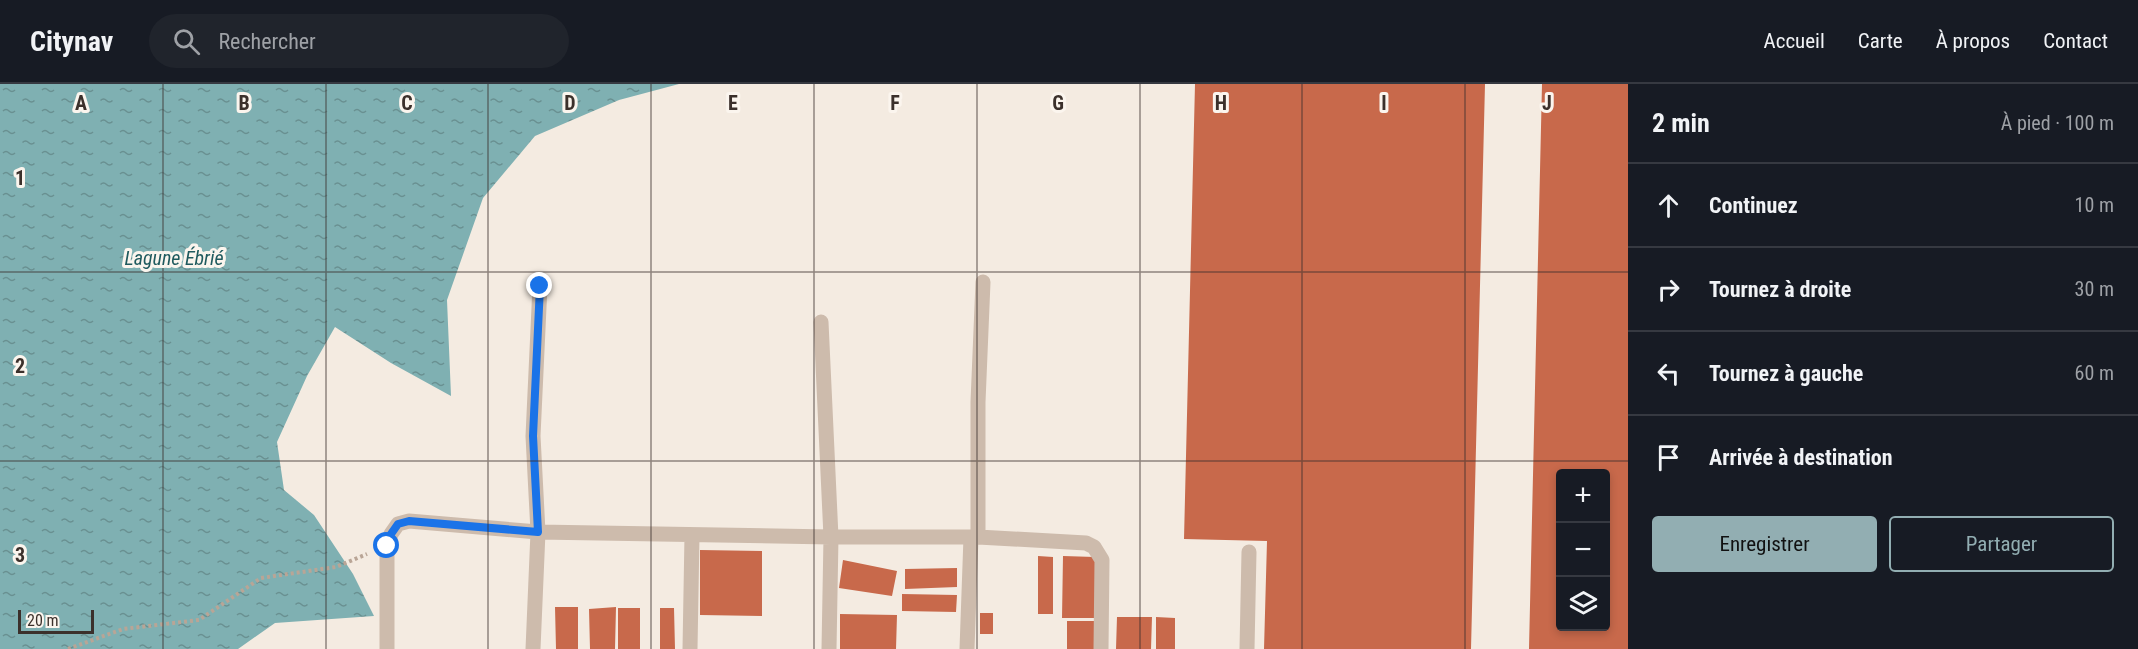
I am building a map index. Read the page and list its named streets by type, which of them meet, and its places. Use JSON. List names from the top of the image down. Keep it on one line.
{"water":["Lagune Ébrié"],"scale_bar":"20 m","page":{"header":"Citynav","search":"Rechercher","nav":["Accueil","Carte","À propos","Contact"],"heading":["2 min","À pied · 100 m"],"list":[["Continuez","10 m"],["Tournez à droite","30 m"],["Tournez à gauche","60 m"],"Arrivée à destination"],"map_buttons":["+","−"],"buttons":["Enregistrer","Partager"],"scale":"20 m"},"grid":{"columns":["A","B","C","D","E","F","G","H","I","J"],"rows":["1","2","3"]}}
